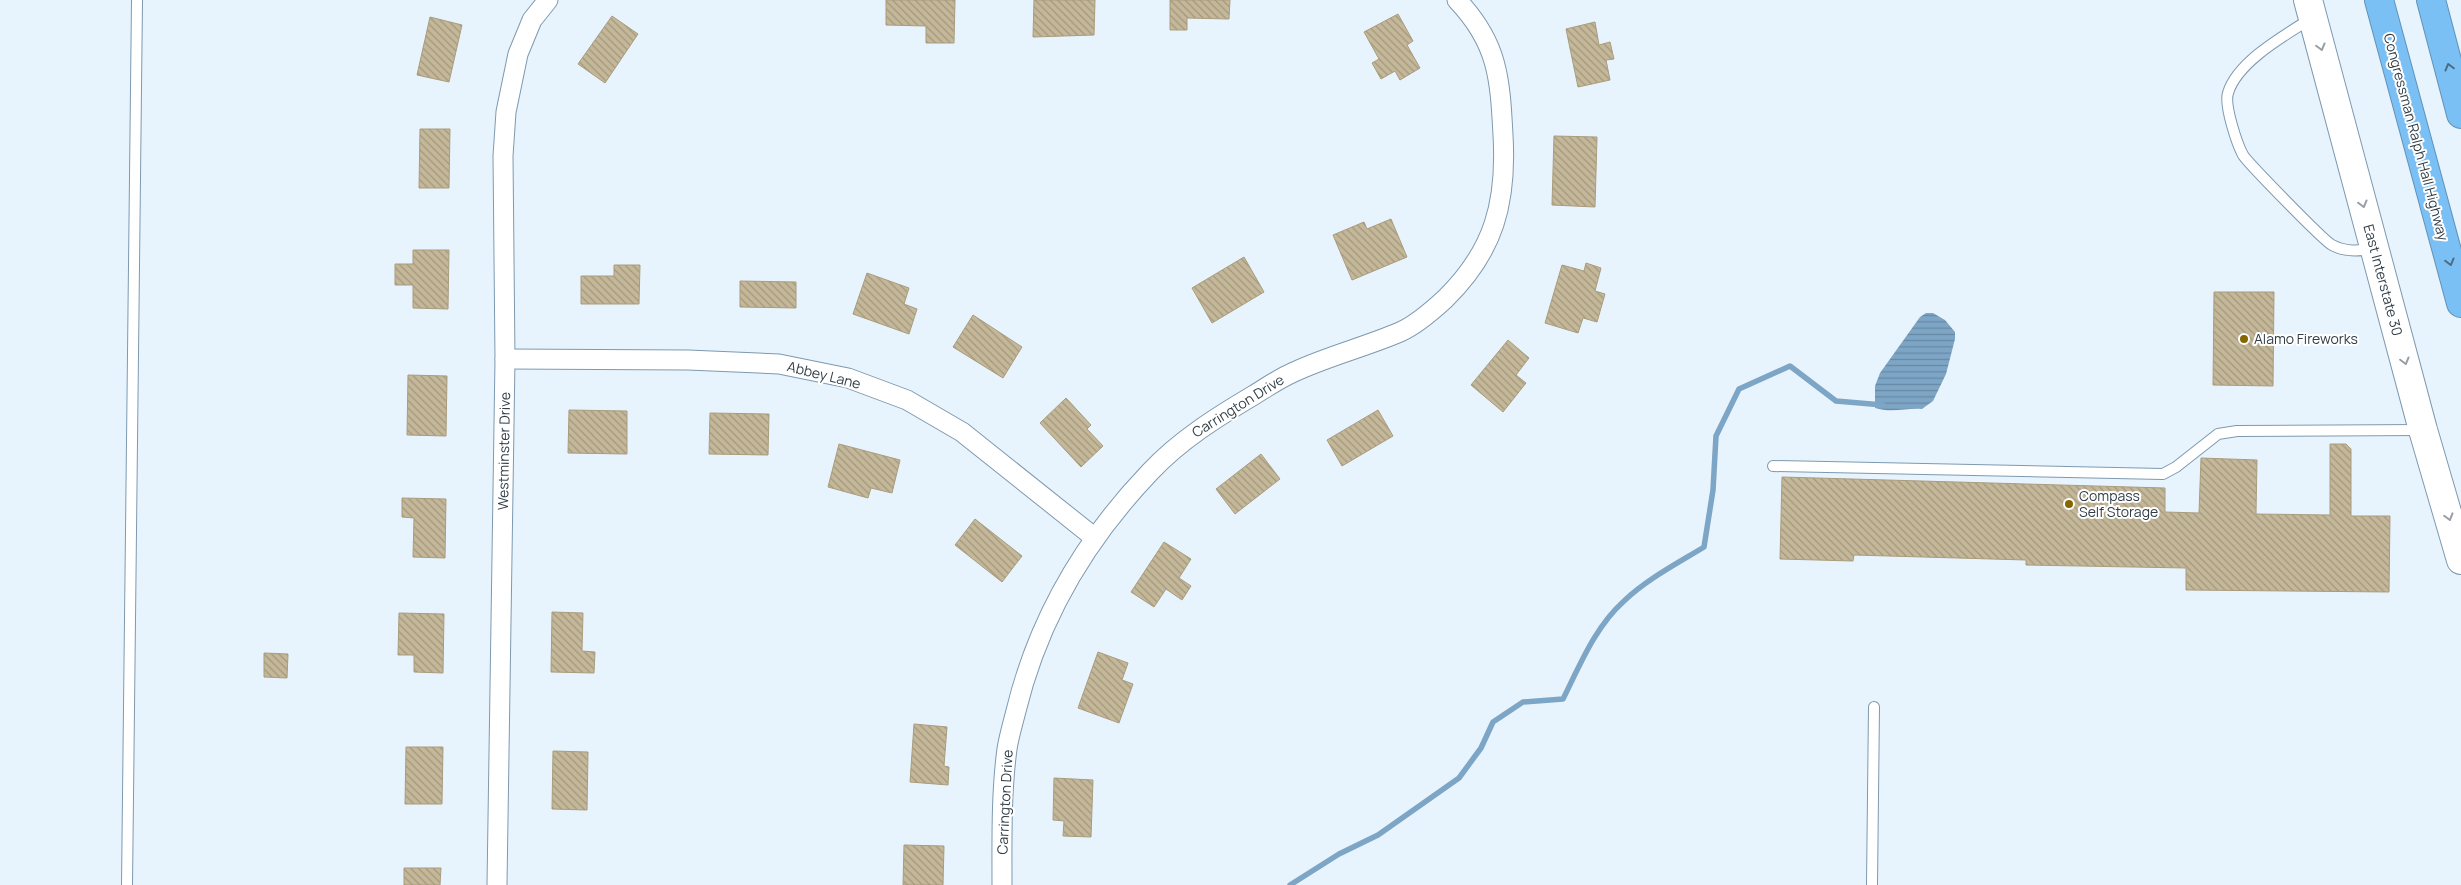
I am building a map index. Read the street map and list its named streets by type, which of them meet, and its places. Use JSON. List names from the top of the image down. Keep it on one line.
{"streets":{"highway":["Congressman Ralph Hall Highway"],"main road":["East Interstate 30"],"street":["Abbey Lane","Carrington Drive","Westminster Drive"]},"crossings":[["Abbey Lane","Carrington Drive"],["Abbey Lane","Westminster Drive"]],"one_way":["Congressman Ralph Hall Highway","East Interstate 30"],"places":["Alamo Fireworks","Compass Self Storage"]}
